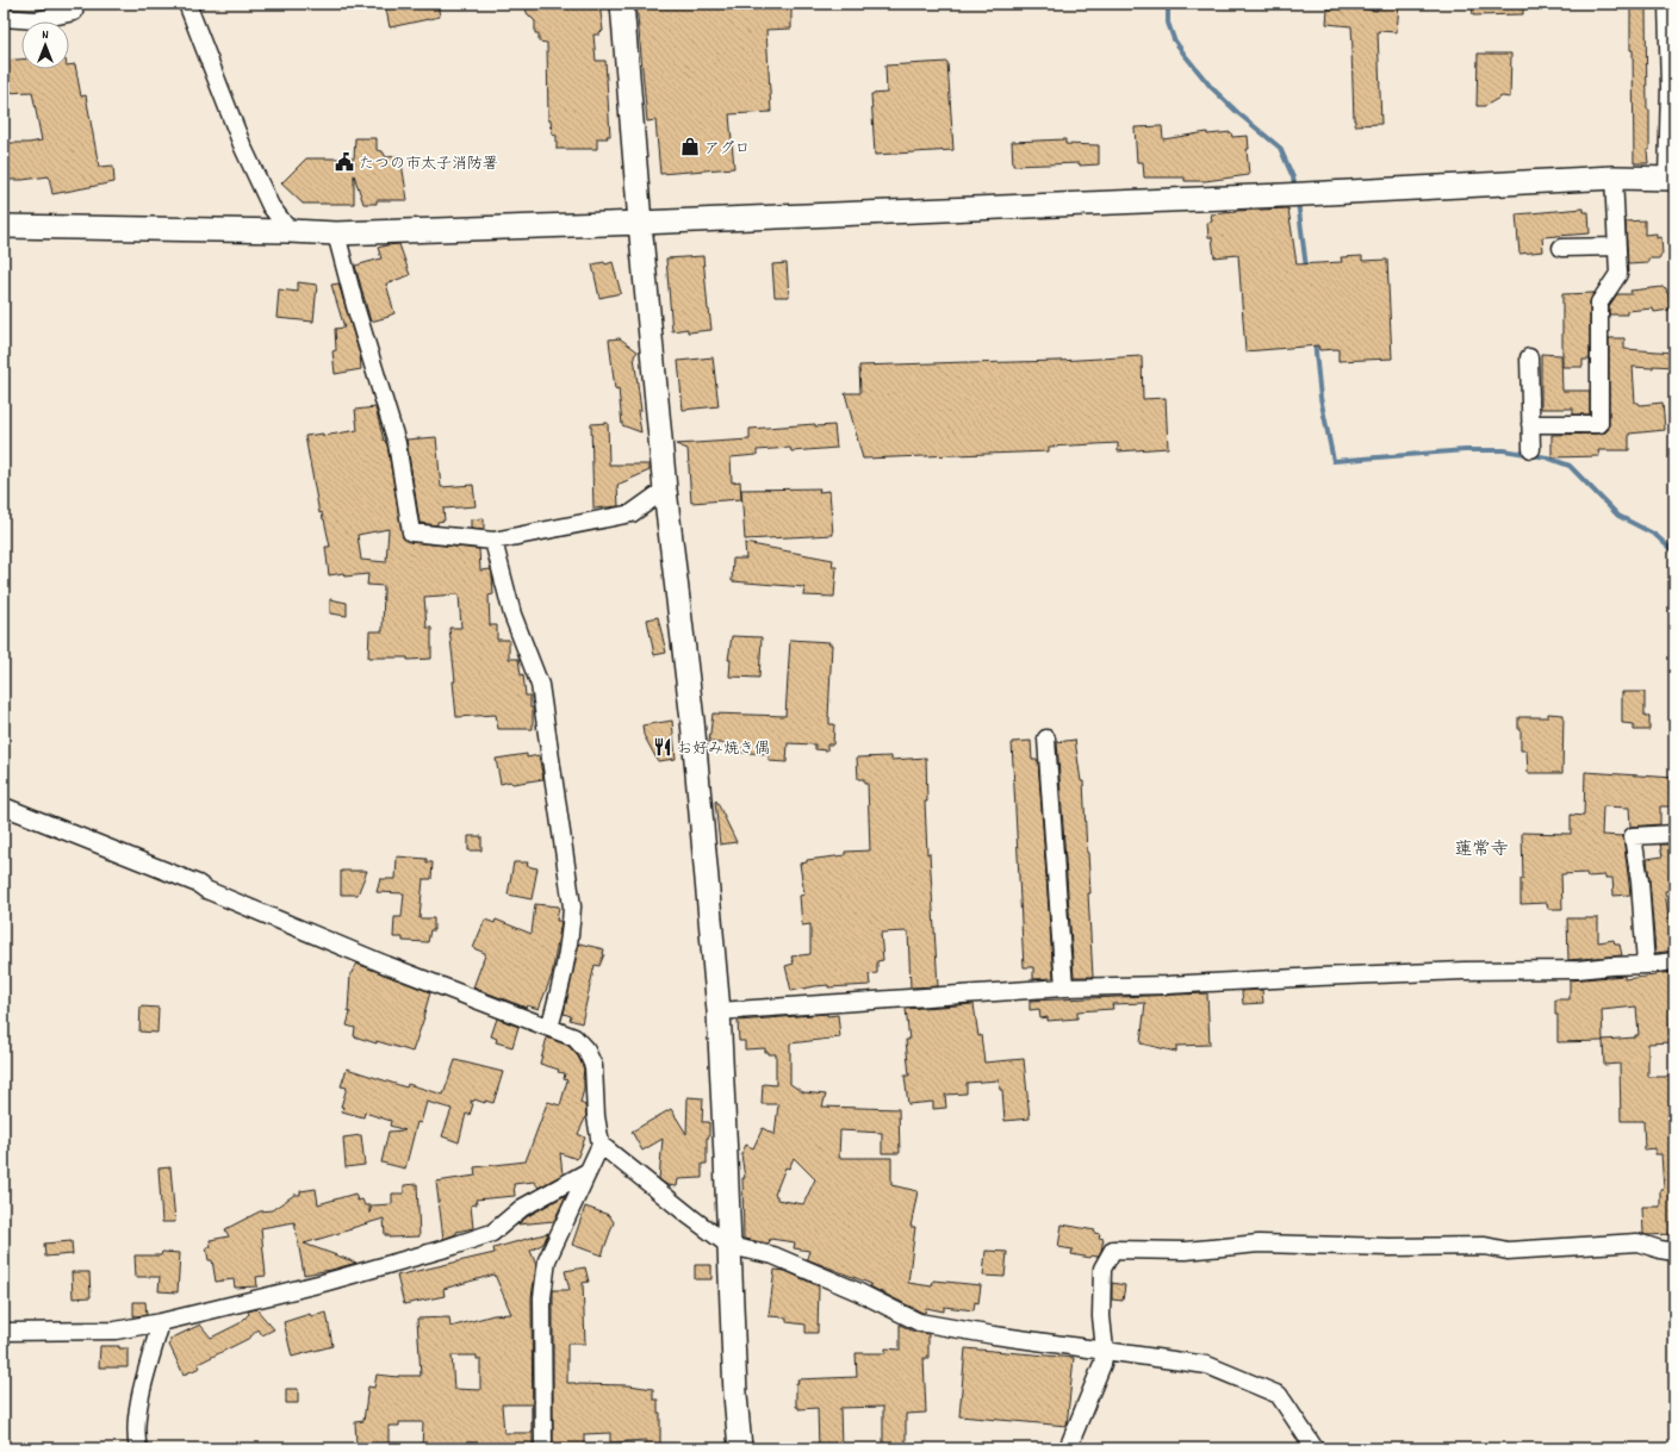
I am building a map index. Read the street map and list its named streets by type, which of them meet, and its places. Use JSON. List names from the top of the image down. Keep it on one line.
{"districts":["蓮常寺"],"places":{"shop":["アグロ"],"public building":["たつの市太子消防署"],"restaurant":["お好み焼き偶"]},"north":"top"}
